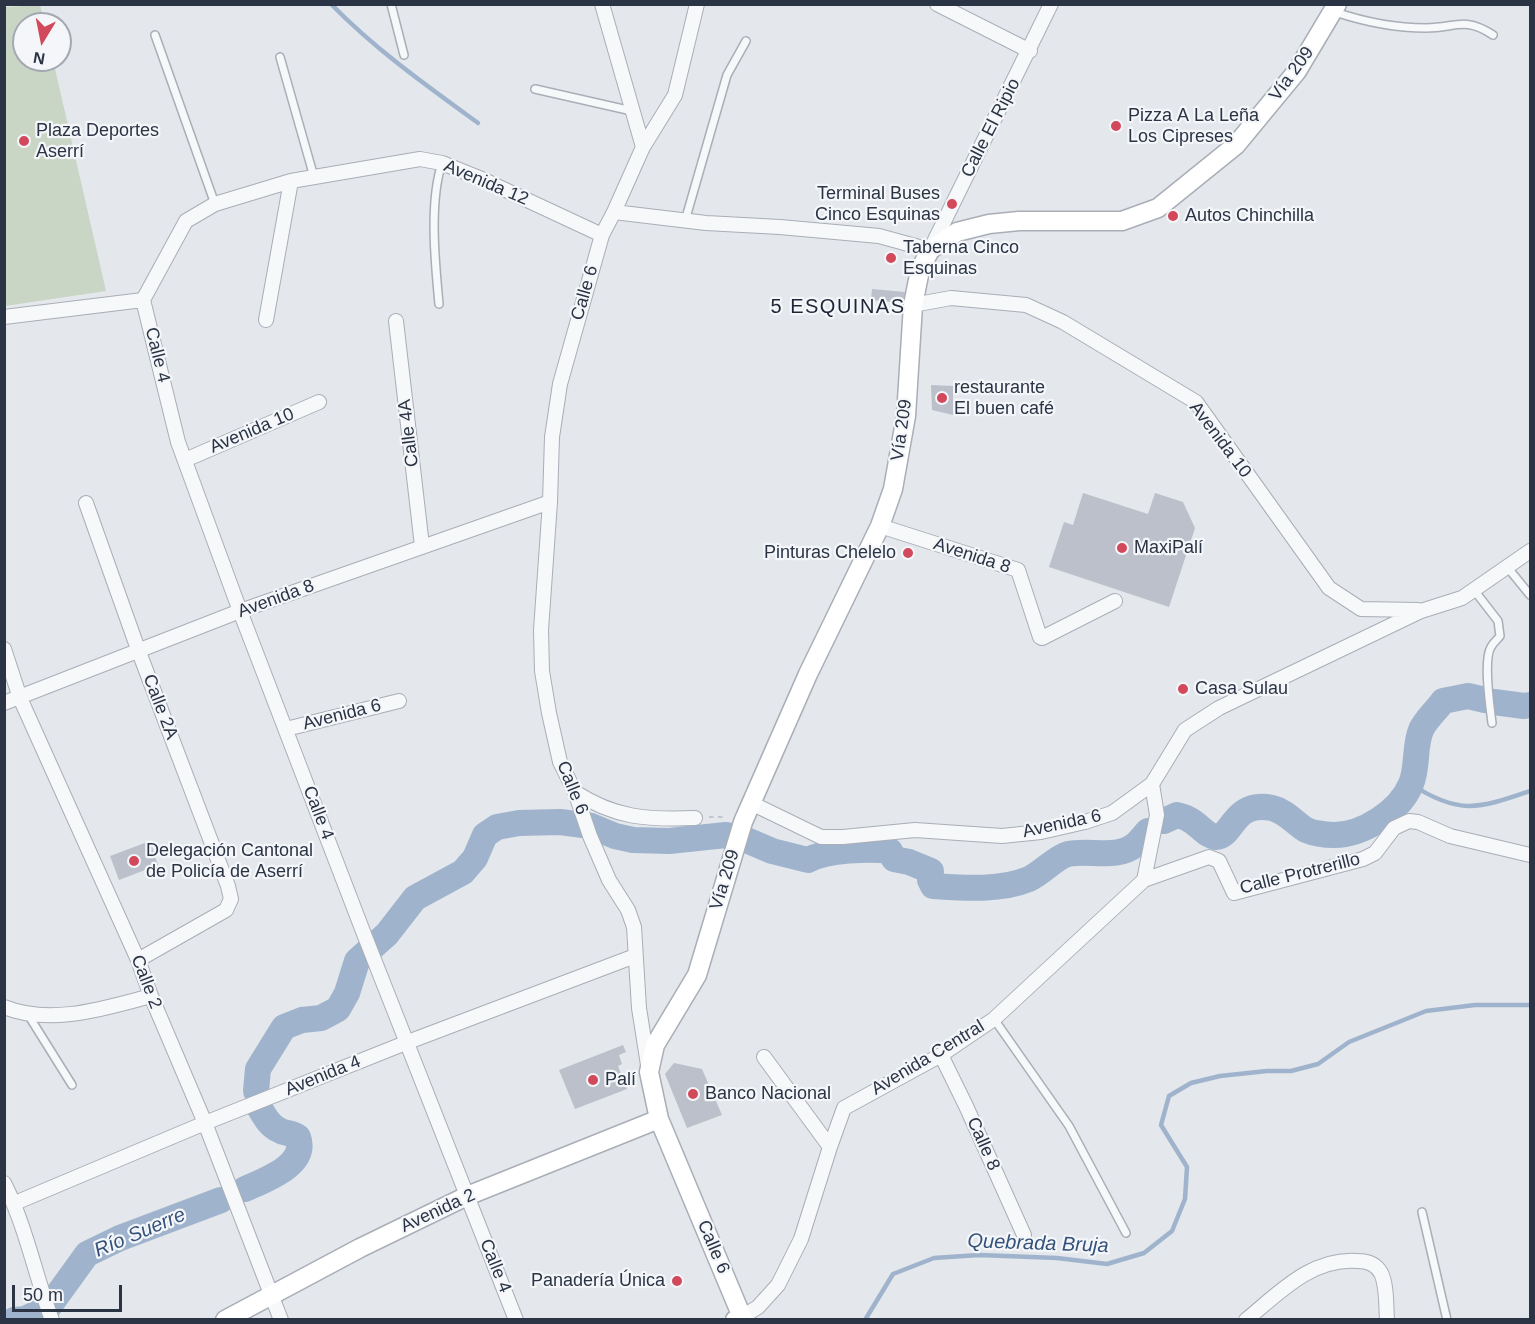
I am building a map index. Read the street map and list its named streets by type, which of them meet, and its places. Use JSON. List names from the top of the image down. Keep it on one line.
{"streets":{"main road":["Vía 209","Calle 6","Avenida 2"],"street":["Calle El Ripio","Avenida 12","Calle 4","Avenida 10","Calle 4A","Avenida 8","Calle 2A","Avenida 6","Calle Protrerillo","Calle 2","Avenida Central","Avenida 4","Calle 8"]},"crossings":[["Vía 209","Calle El Ripio"],["Vía 209","Calle 6"],["Vía 209","Avenida 10"],["Vía 209","Avenida 8"],["Vía 209","Avenida 6"],["Avenida 12","Calle 6"],["Avenida 12","Calle 4"],["Calle 6","Avenida 8"],["Calle 6","Avenida Central"],["Calle 6","Avenida 4"],["Calle 6","Avenida 2"],["Calle 4","Avenida 10"],["Calle 4","Avenida 8"],["Calle 4","Avenida 6"],["Calle 4","Avenida 4"],["Calle 4","Avenida 2"],["Avenida 10","Avenida 6"],["Calle 4A","Avenida 8"],["Avenida 8","Calle 2A"],["Avenida 8","Calle 2"],["Calle 2A","Calle 2"],["Calle Protrerillo","Avenida Central"],["Calle 2","Avenida 4"],["Calle 2","Avenida 2"],["Avenida Central","Calle 8"]],"districts":["5 ESQUINAS"],"water":["Río Suerre","Quebrada Bruja"],"places":["Pizza A La Leña Los Cipreses","Plaza Deportes Aserrí","Terminal Buses Cinco Esquinas","Autos Chinchilla","Taberna Cinco Esquinas","restaurante El buen café","MaxiPalí","Pinturas Chelelo","Casa Sulau","Delegación Cantonal de Policía de Aserrí","Palí","Banco Nacional","Panadería Única"],"scale_bar":"50 m","north":"bottom"}
